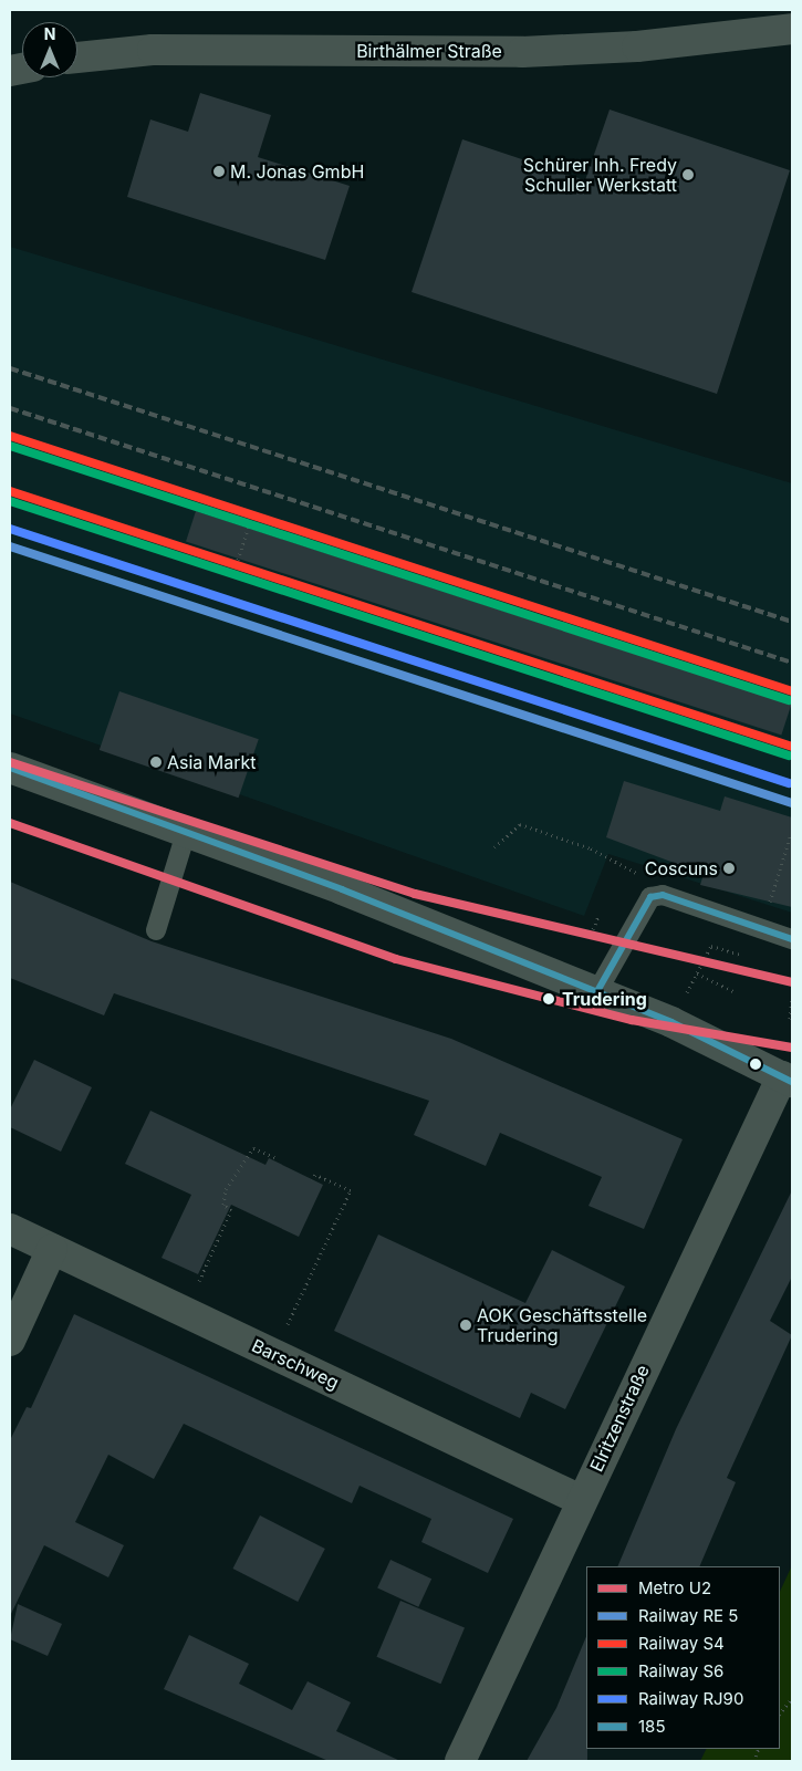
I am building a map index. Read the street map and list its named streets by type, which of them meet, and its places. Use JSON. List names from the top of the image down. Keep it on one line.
{"streets":{"street":["Birthälmer Straße","Barschweg","Elritzenstraße"]},"crossings":[["Barschweg","Elritzenstraße"]],"places":["M. Jonas GmbH","Schürer Inh. Fredy Schuller Werkstatt","Asia Markt","Coscuns","Trudering","AOK Geschäftsstelle Trudering"],"lines":["rail line S4","rail line S6","rail line RJ90","metro line U2","transit line 185"],"legend":["Metro U2","Railway RE 5","Railway S4","Railway S6","Railway RJ90","185"],"north":"top"}
